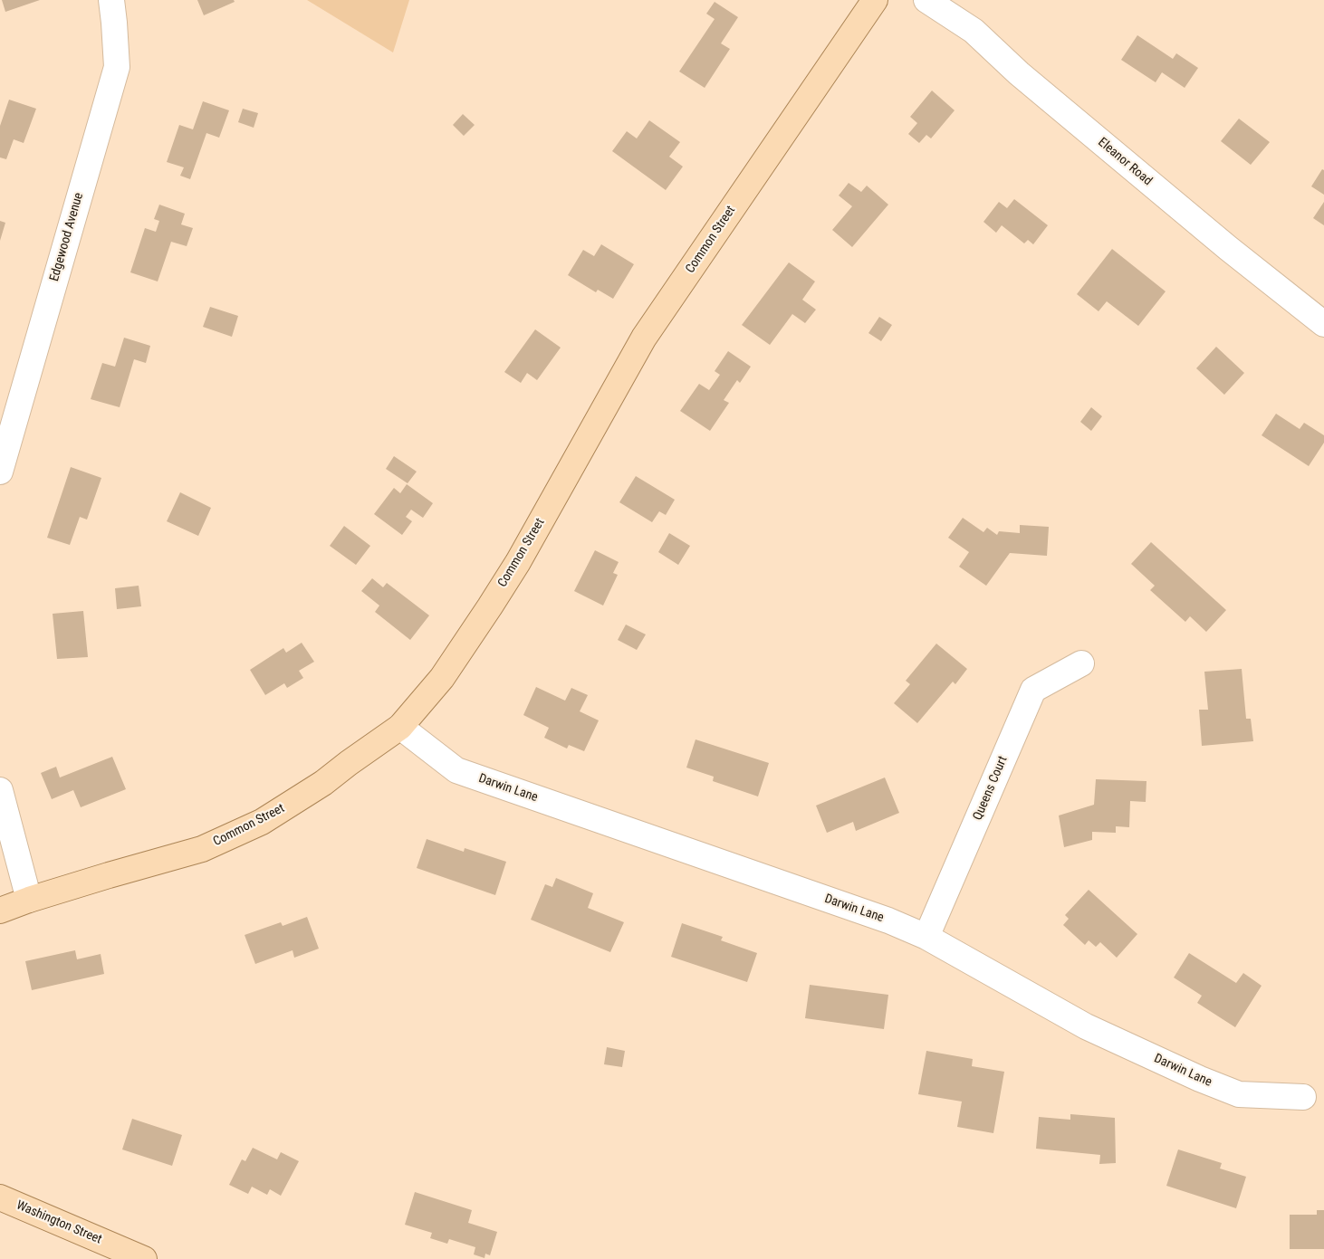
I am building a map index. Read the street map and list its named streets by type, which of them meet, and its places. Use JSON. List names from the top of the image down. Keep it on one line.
{"streets":{"main road":["Common Street","Washington Street"],"street":["Eleanor Road","Edgewood Avenue","Darwin Lane","Queens Court"]},"crossings":[["Common Street","Darwin Lane"],["Darwin Lane","Queens Court"]]}
